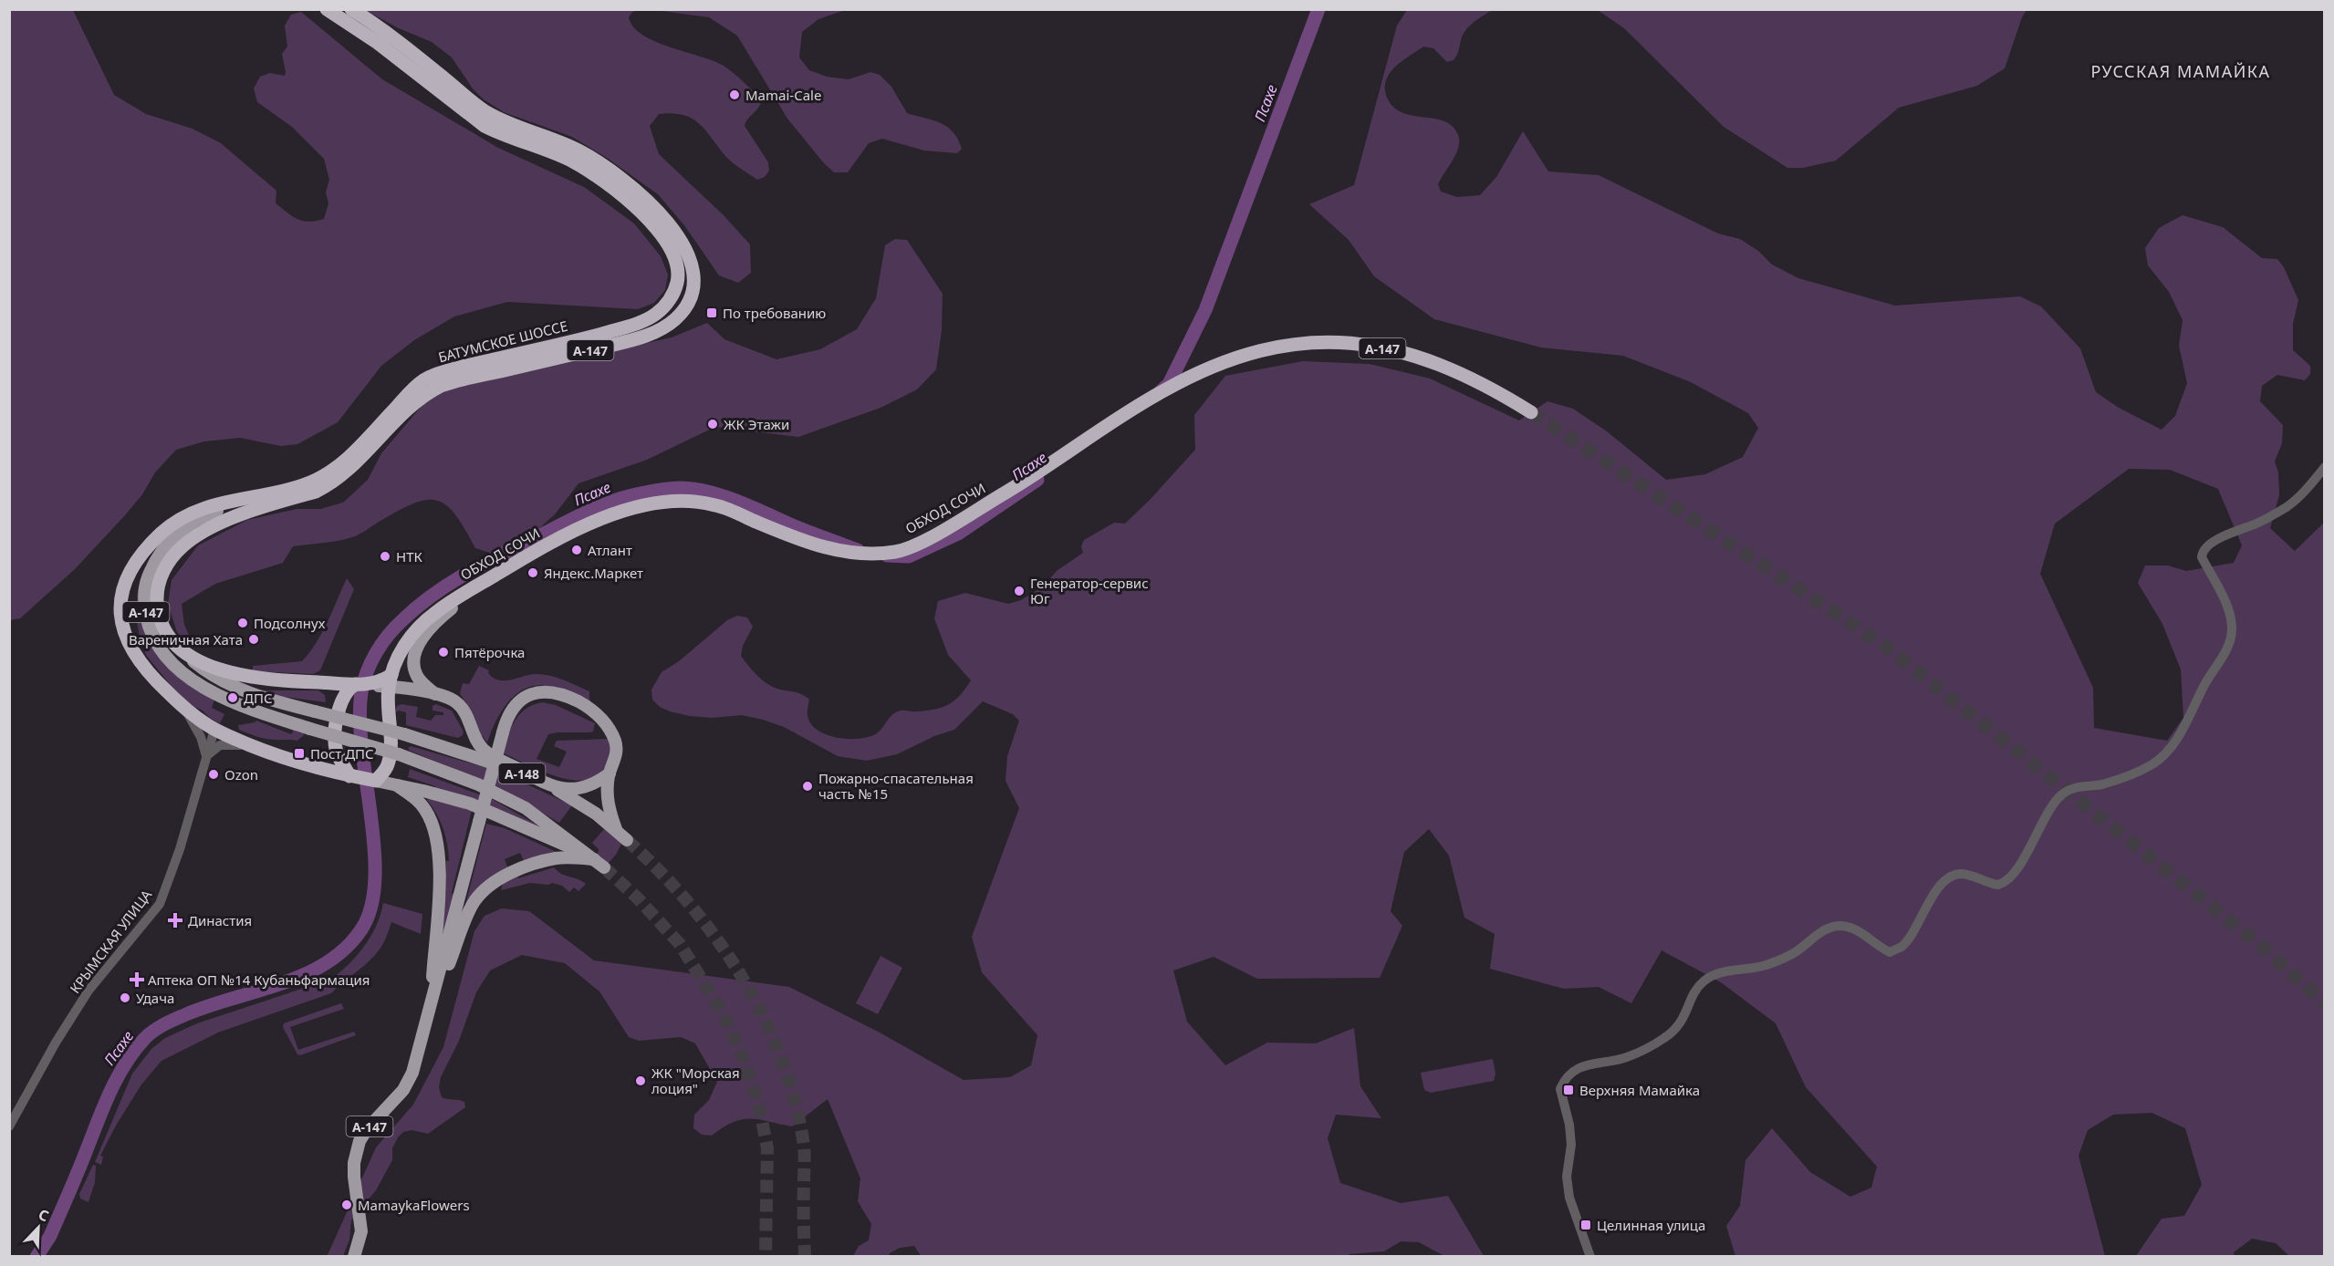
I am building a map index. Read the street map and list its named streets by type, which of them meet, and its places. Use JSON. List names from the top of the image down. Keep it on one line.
{"streets":{"highway":["БАТУМСКОЕ ШОССЕ","А-147","ОБХОД СОЧИ"],"main road":["А-148"],"street":["КРЫМСКАЯ УЛИЦА"]},"crossings":[["БАТУМСКОЕ ШОССЕ","А-147"],["БАТУМСКОЕ ШОССЕ","А-148"],["А-147","ОБХОД СОЧИ"],["А-147","А-148"],["А-147","КРЫМСКАЯ УЛИЦА"]],"districts":["РУССКАЯ МАМАЙКА"],"water":["Псахе"],"places":{"other":["Mamai-Cale","ЖК Этажи","Атлант","НТК","Яндекс.Маркет","Генератор-сервис Юг","Подсолнух","Вареничная Хата","Пятёрочка","ДПС","Ozon","Пожарно-спасательная часть №15","Удача","ЖК \"Морская лоция\"","MamaykaFlowers"],"transit":["По требованию","Пост ДПС","Верхняя Мамайка","Целинная улица"],"health":["Династия","Аптека ОП №14 Кубаньфармация"]},"north":"top right"}
